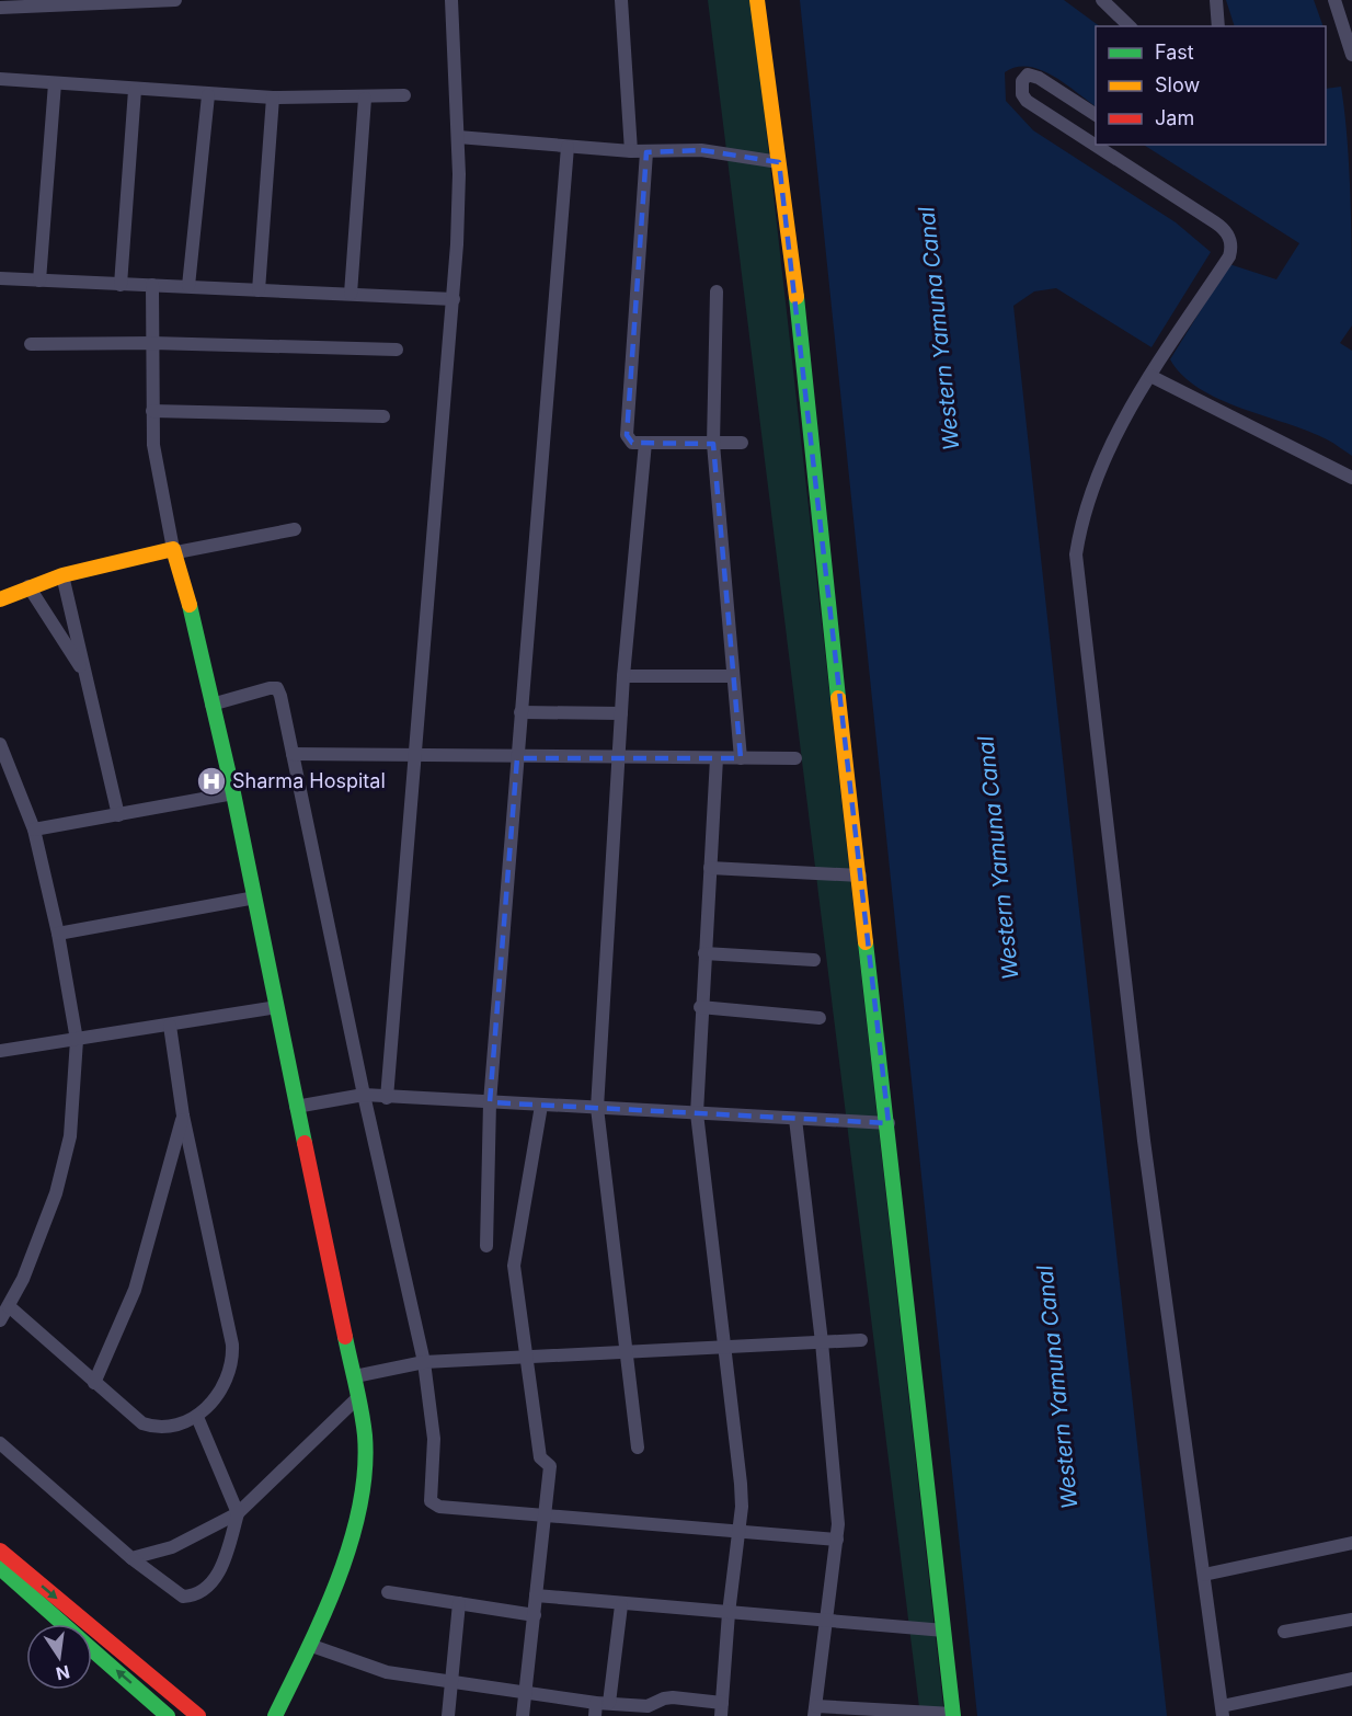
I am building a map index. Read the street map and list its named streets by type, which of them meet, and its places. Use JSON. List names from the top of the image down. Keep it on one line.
{"water":["Western Yamuna Canal"],"places":{"hospital":["Sharma Hospital"]},"legend":["Fast","Slow","Jam"],"north":"bottom"}
